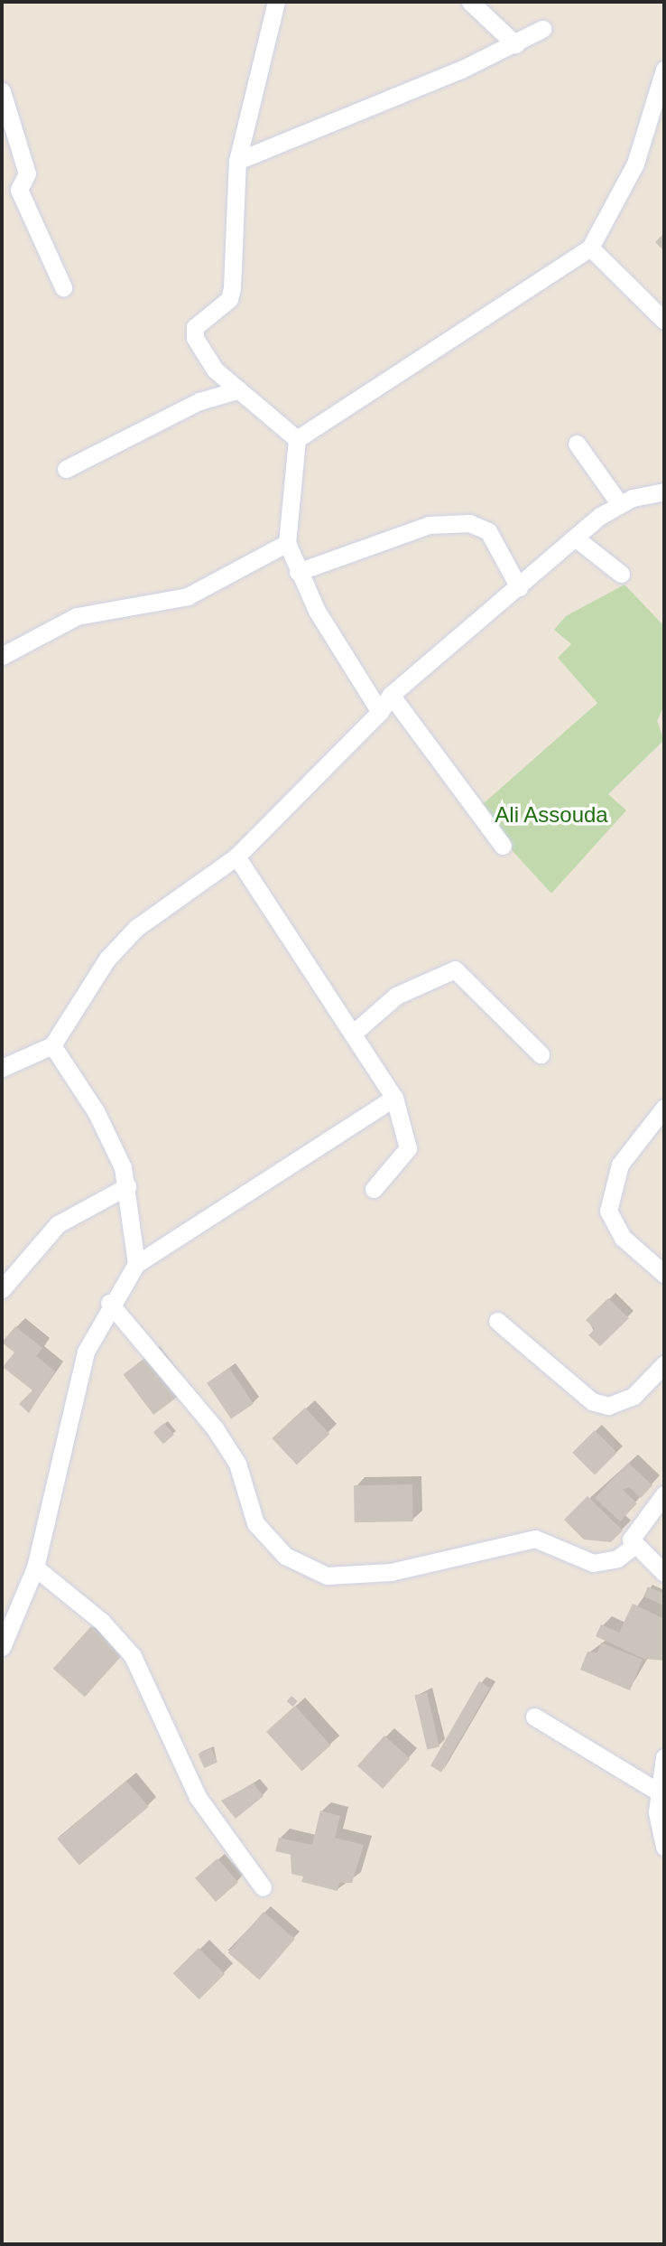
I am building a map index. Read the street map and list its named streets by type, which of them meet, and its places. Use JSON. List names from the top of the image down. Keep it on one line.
{"parks":["Ali Assouda"]}
